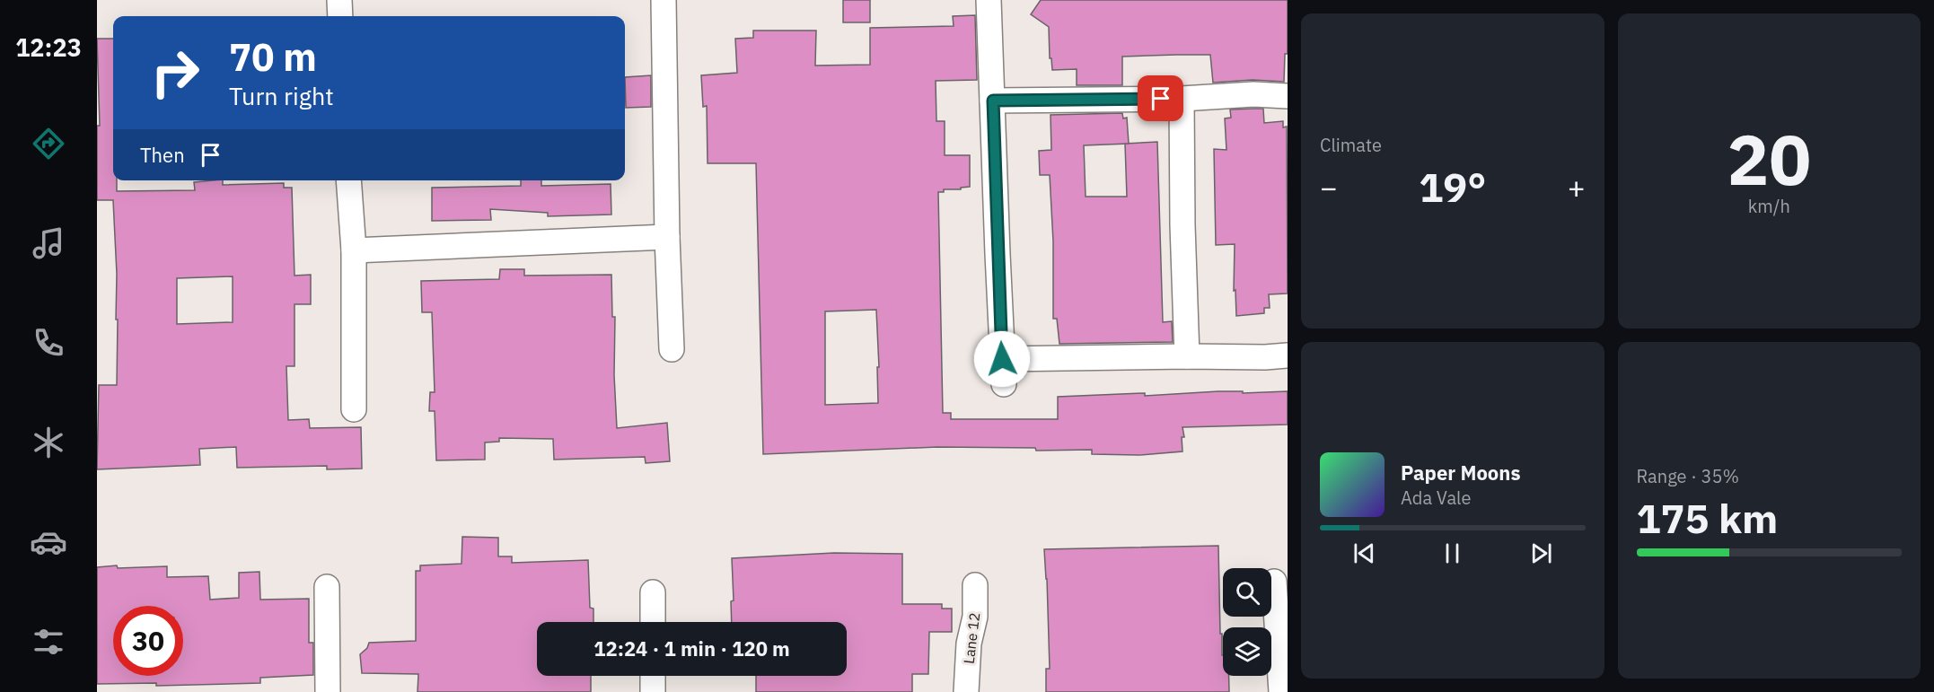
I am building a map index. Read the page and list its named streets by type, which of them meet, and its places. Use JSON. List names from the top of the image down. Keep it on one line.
{"streets":{"street":["Lane 12"]},"page":{"tabs":"12:23","tile":["Climate",["20","km/h"],["Range · 35%","175 km"]],"turn":["70 m","Turn right"],"then":"Then","heat":["−","19°","+"],"song":["Paper Moons","Ada Vale"],"limit":"30","trip":"12:24 · 1 min · 120 m"}}
